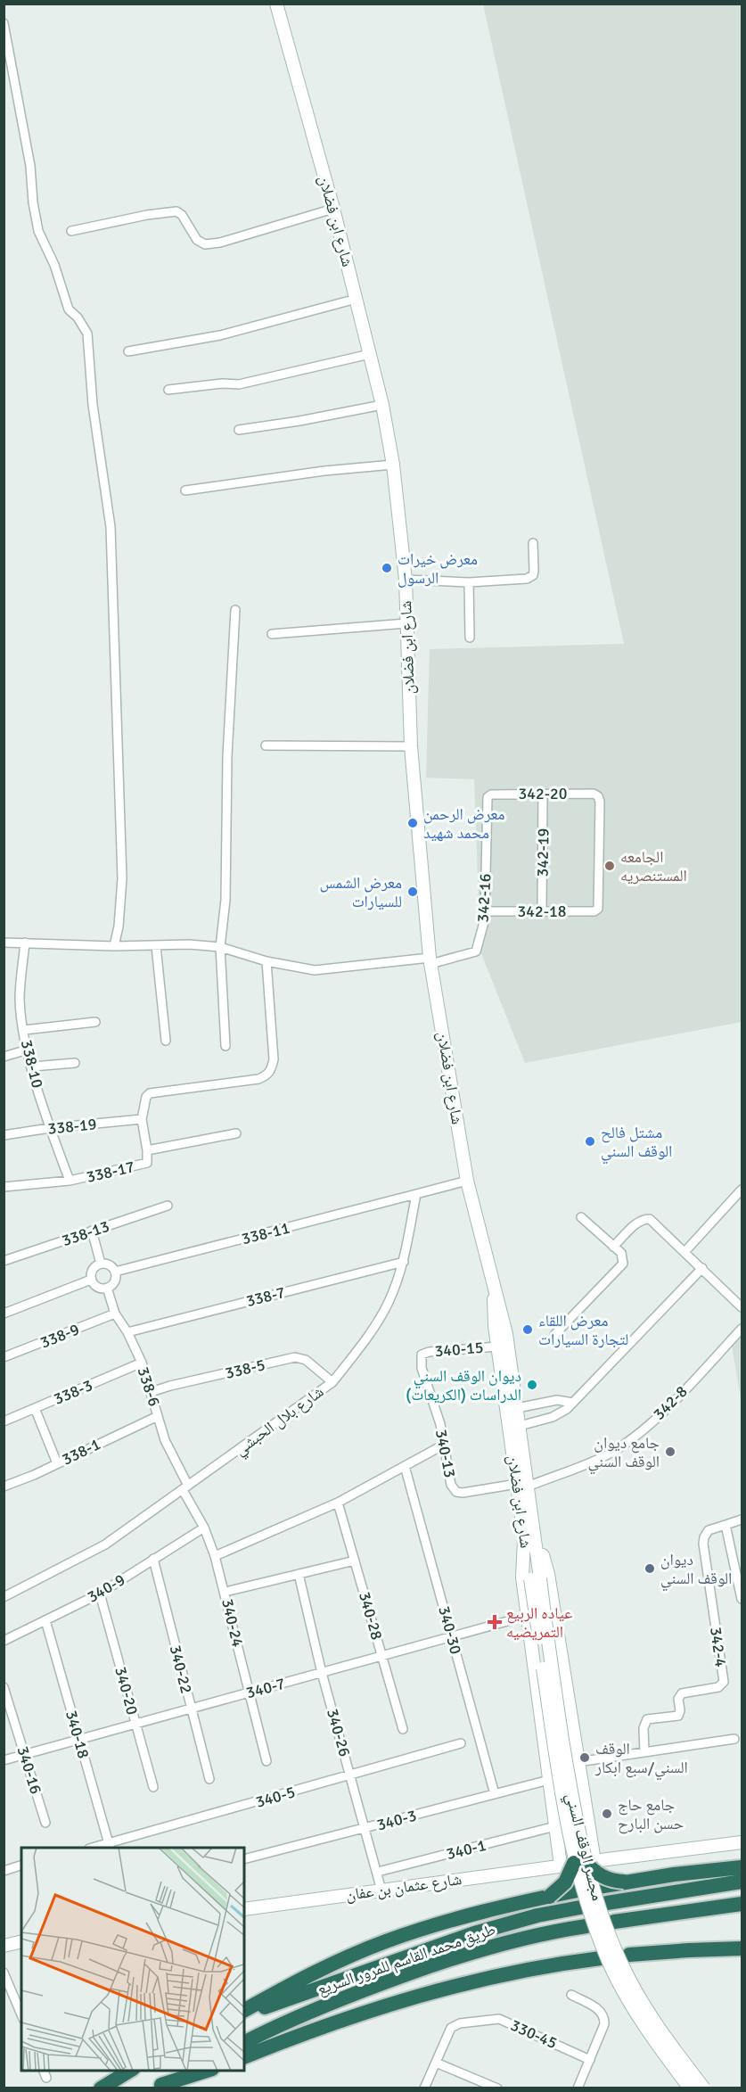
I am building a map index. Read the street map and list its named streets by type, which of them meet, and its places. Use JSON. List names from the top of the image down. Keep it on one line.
{"streets":{"highway":["طريق محمد القاسم للمرور السريع"],"street":["شارع ابن فضلان","342-20","342-19","342-16","342-18","338-10","338-19","338-17","338-13","338-11","338-7","338-9","340-15","338-5","338-6","338-3","342-8","شارع بلال الحبشي","338-1","340-13","340-9","340-28","340-24","340-30","342-4","340-22","340-7","340-20","340-26","340-18","340-16","340-5","340-3","مجسر الوقف السني","340-1","شارع عثمان بن عفان","330-45"]},"crossings":[["شارع ابن فضلان","342-16"],["شارع ابن فضلان","340-15"],["شارع ابن فضلان","342-8"],["شارع ابن فضلان","340-13"],["شارع ابن فضلان","مجسر الوقف السني"],["342-20","342-19"],["342-20","342-16"],["342-20","342-18"],["342-19","342-18"],["342-16","342-18"],["338-10","338-19"],["338-10","338-17"],["338-11","338-6"],["338-11","شارع بلال الحبشي"],["338-7","338-6"],["338-7","شارع بلال الحبشي"],["338-9","338-6"],["340-15","340-13"],["338-5","338-6"],["338-5","شارع بلال الحبشي"],["338-6","338-3"],["338-6","شارع بلال الحبشي"],["338-6","338-1"],["338-6","340-24"],["342-8","340-13"],["شارع بلال الحبشي","340-24"],["340-9","340-24"],["340-9","340-22"],["340-9","340-20"],["340-9","340-18"],["340-28","340-7"],["340-24","340-7"],["340-30","340-7"],["340-30","340-3"],["340-22","340-7"],["340-7","340-20"],["340-7","340-26"],["340-7","340-18"],["340-7","340-16"],["340-26","340-5"],["340-26","340-3"],["340-26","340-1"],["340-26","شارع عثمان بن عفان"],["340-18","340-5"],["مجسر الوقف السني","شارع عثمان بن عفان"]],"places":{"other":["معرض خيرات الرسول","معرض الرحمن محمد شهيد","الجامعه المستنصريه","معرض الشمس للسيارات","مشتل فالح الوقف السني","معرض اللقاء لتجارة السيارات","ديوان الوقف السني الدراسات (الكريعات)","جامع ديوان الوقف السني","ديوان الوقف السني","الوقف السني/سبع ابكار","جامع حاج حسن البارح"],"health":["عياده الربيع التمريضيه"]}}
